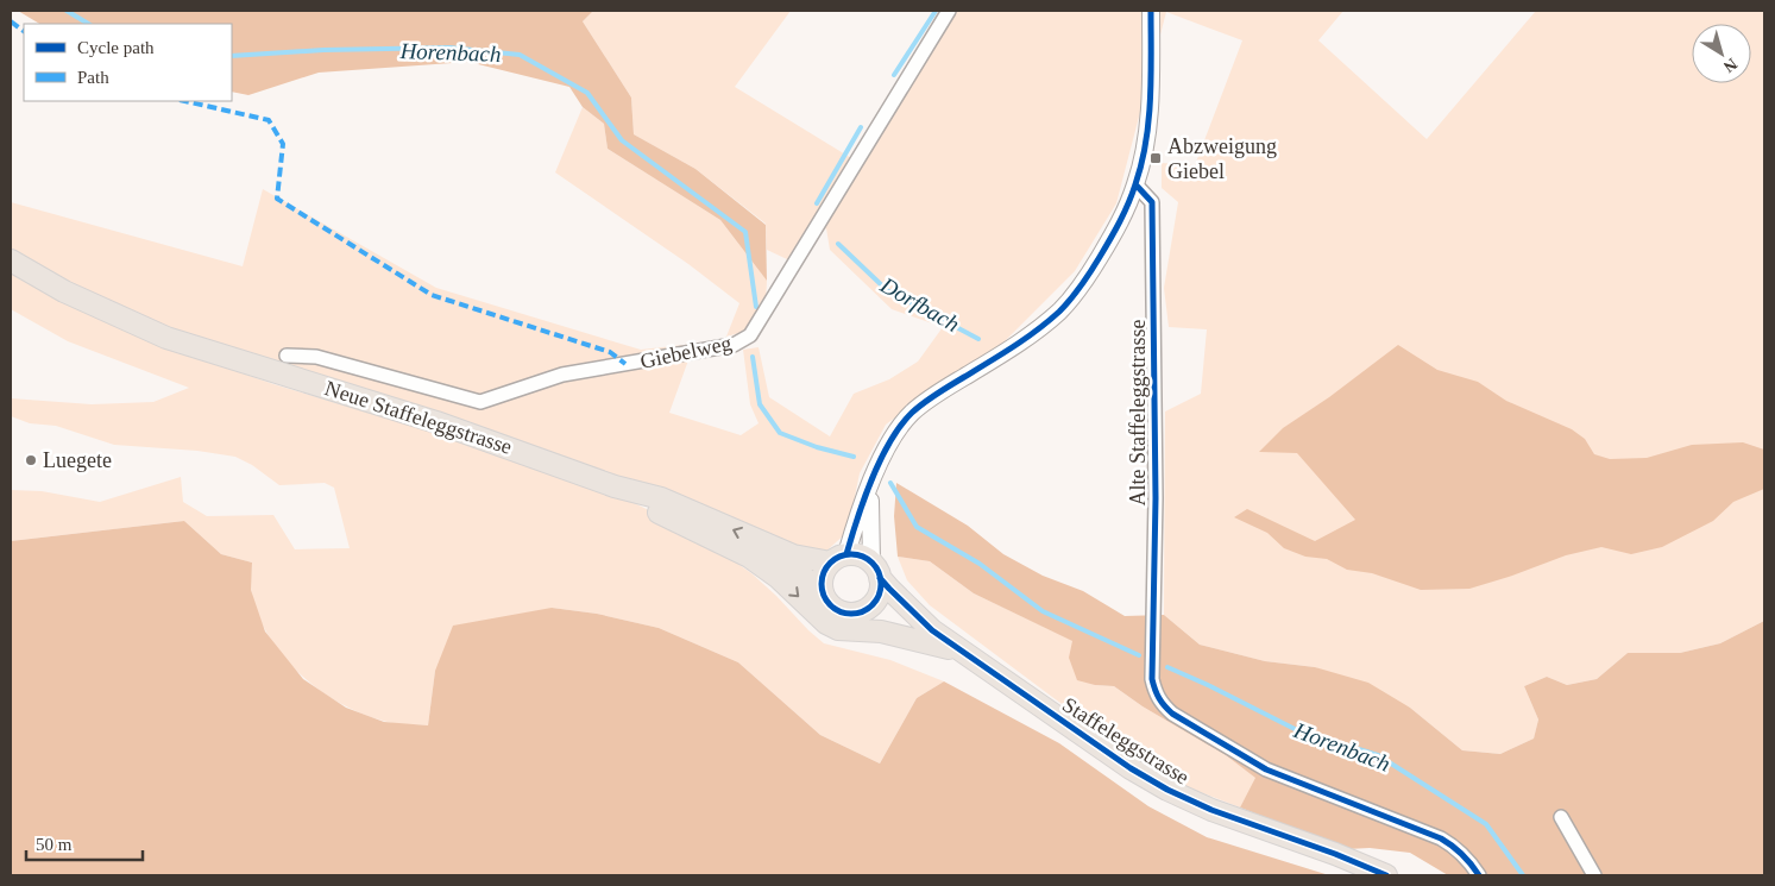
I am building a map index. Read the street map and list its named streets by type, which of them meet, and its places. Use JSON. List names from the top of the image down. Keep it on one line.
{"streets":{"main road":["Neue Staffeleggstrasse","Staffeleggstrasse"],"street":["Giebelweg","Alte Staffeleggstrasse"]},"crossings":[["Neue Staffeleggstrasse","Staffeleggstrasse"]],"water":["Horenbach","Dorfbach"],"places":{"transit":["Abzweigung Giebel"],"other":["Luegete"]},"legend":["Cycle path","Path"],"scale_bar":"50 m","north":"bottom right"}
